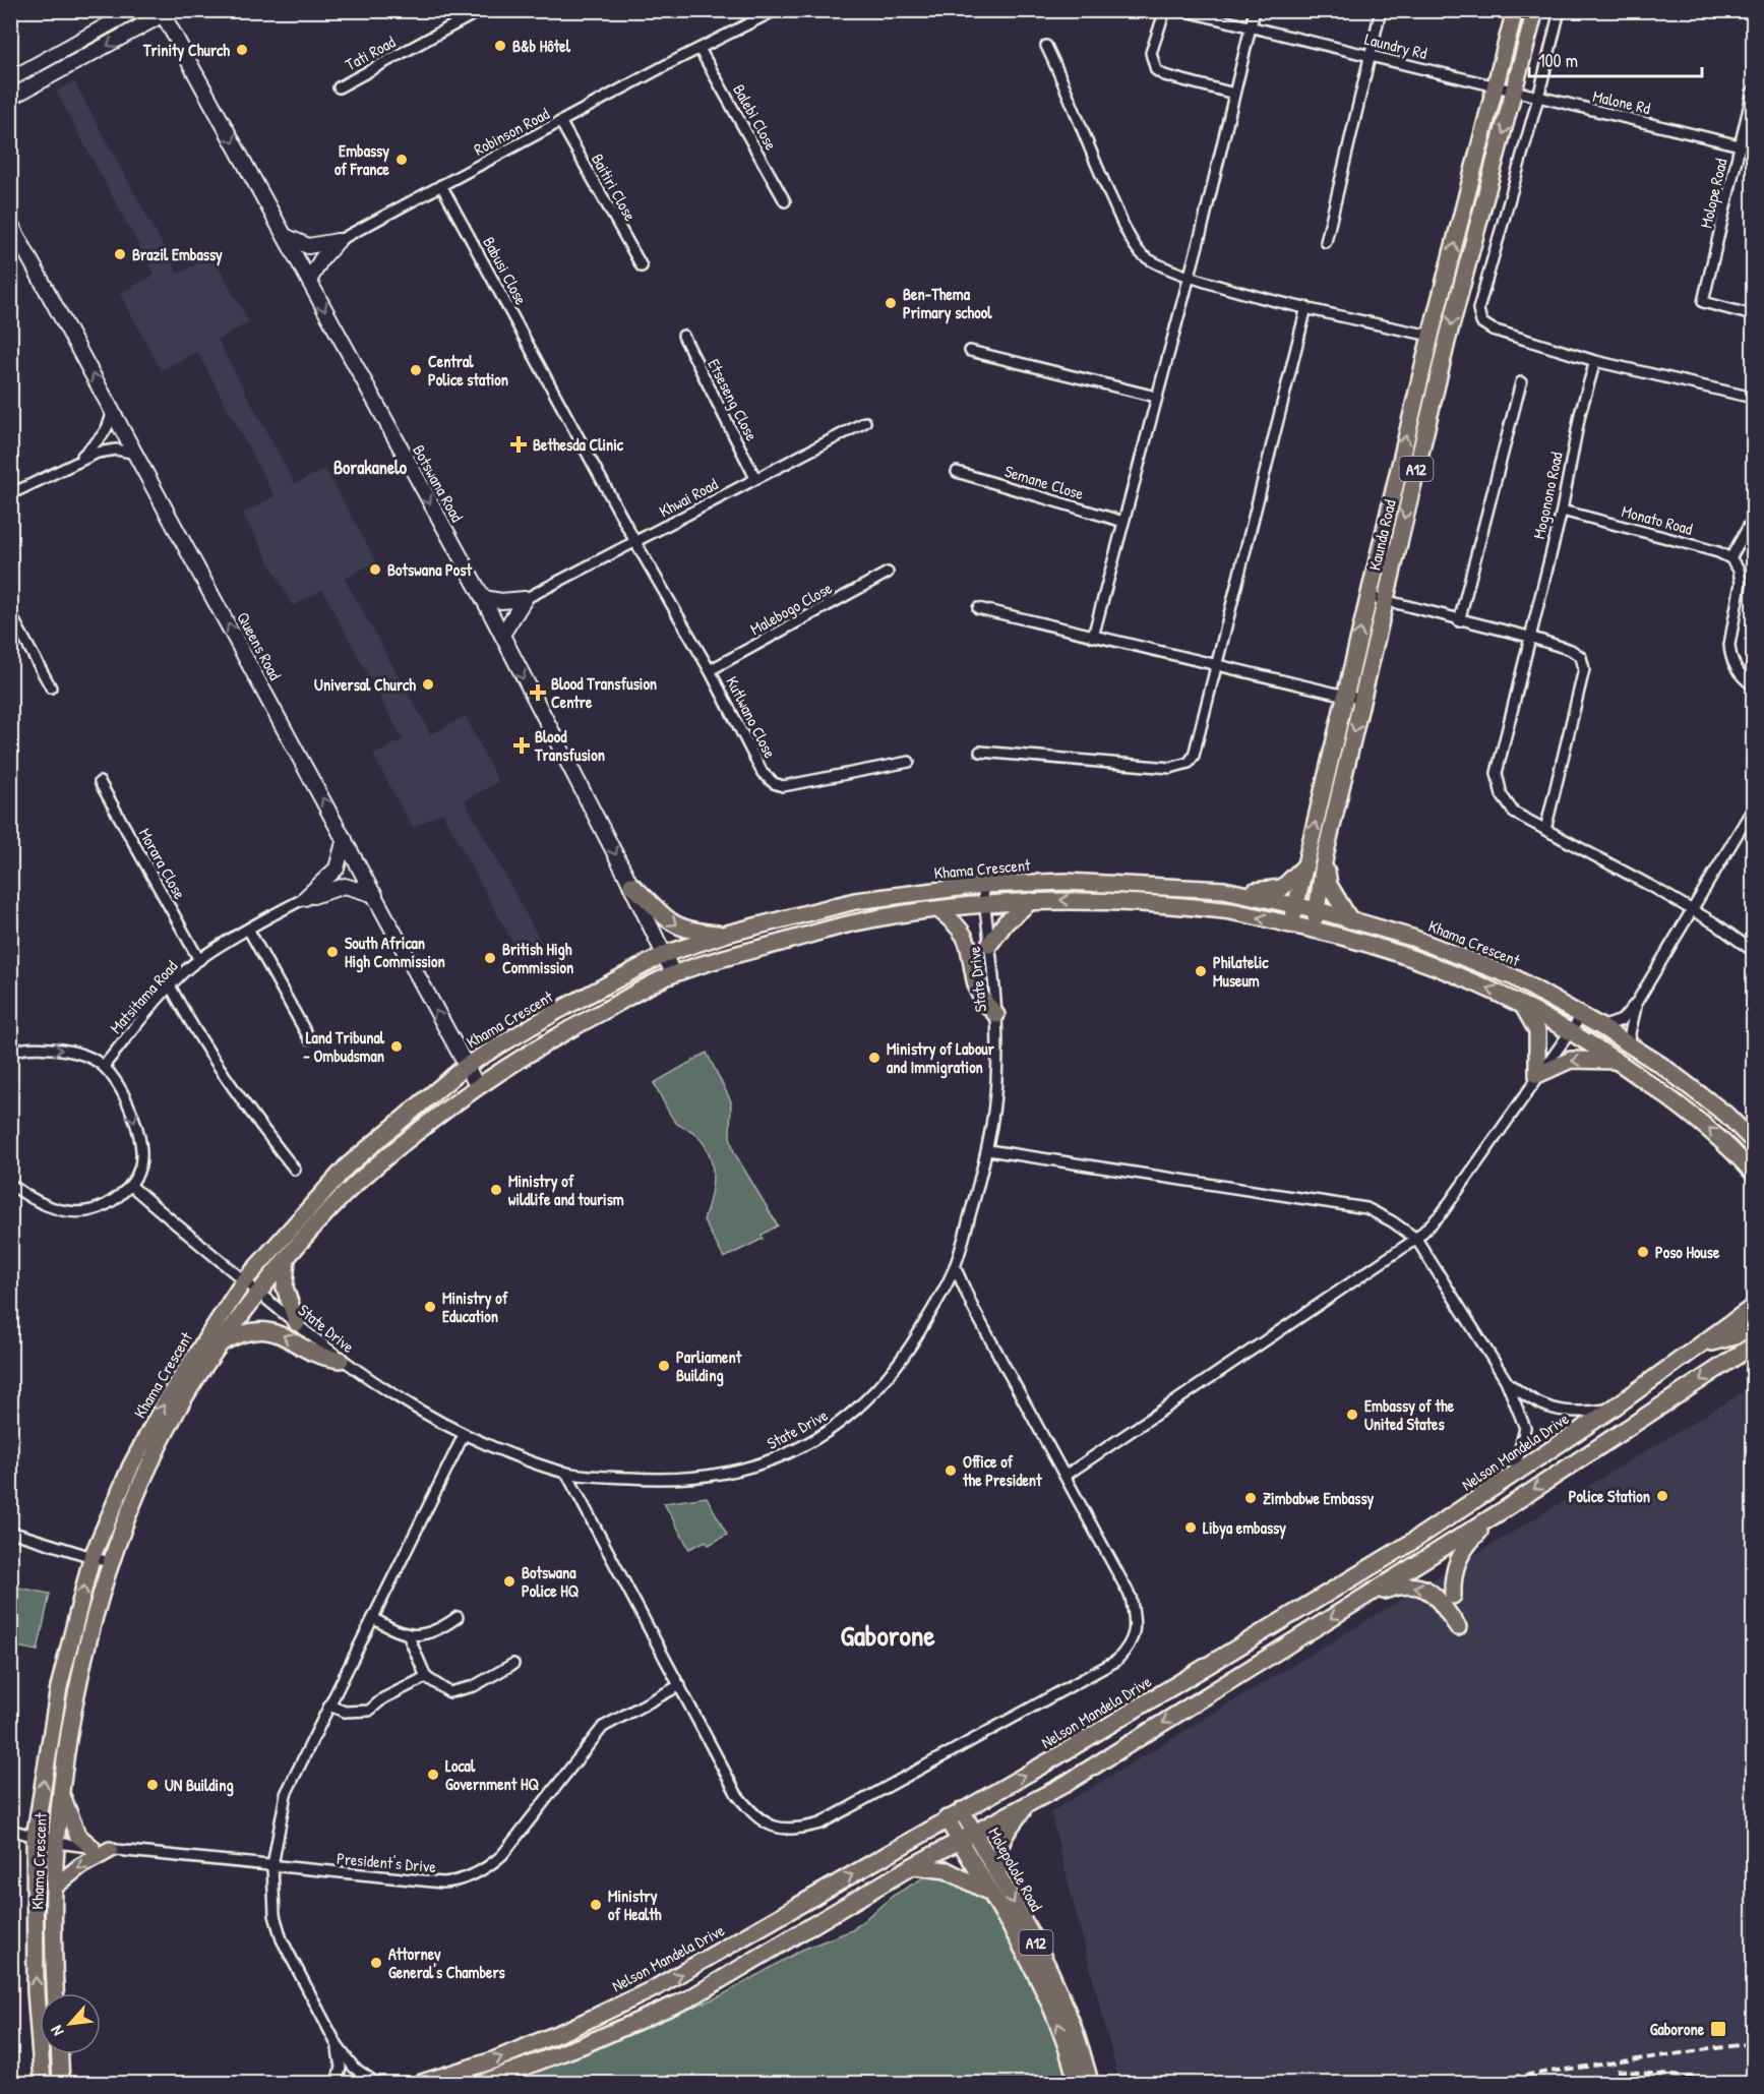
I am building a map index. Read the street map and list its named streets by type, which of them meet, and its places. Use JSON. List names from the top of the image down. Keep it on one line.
{"streets":{"main road":["A12","Botswana Road","Kaunda Road","Queens Road","Khama Crescent","Nelson Mandela Drive","Molepolole Road"],"street":["Laundry Rd","Tati Road","Malone Rd","Balebi Close","Robinson Road","Baitiri Close","Molope Road","Babusi Close","Etseseng Close","Semane Close","Mogonono Road","Khwai Road","Monato Road","Malebogo Close","Kutlwano Close","Morara Close","State Drive","Matsitama Road","President's Drive"]},"crossings":[["Laundry Rd","Malone Rd"],["Laundry Rd","Kaunda Road"],["Malone Rd","Molope Road"],["Malone Rd","Kaunda Road"],["Balebi Close","Robinson Road"],["Robinson Road","Baitiri Close"],["Robinson Road","Babusi Close"],["Babusi Close","Khwai Road"],["Babusi Close","Kutlwano Close"],["Etseseng Close","Khwai Road"],["Botswana Road","Khama Crescent"],["Mogonono Road","Monato Road"],["Khwai Road","Kutlwano Close"],["Kaunda Road","Khama Crescent"],["Malebogo Close","Kutlwano Close"],["Queens Road","Khama Crescent"],["Morara Close","Matsitama Road"],["Khama Crescent","State Drive"],["Khama Crescent","President's Drive"],["Nelson Mandela Drive","Molepolole Road"]],"one_way":["Botswana Road","Queens Road"],"districts":["Borakanelo","Gaborone"],"places":{"other":["B&b Hôtel","Trinity Church","Embassy of France","Brazil Embassy","Ben-Thema Primary school","Central Police station","Botswana Post","Universal Church","South African High Commission","British High Commission","Philatelic Museum","Land Tribunal - Ombudsman","Ministry of Labour and Immigration","Ministry of wildlife and tourism","Poso House","Ministry of Education","Parliament Building","Embassy of the United States","Office of the President","Police Station","Zimbabwe Embassy","Libya embassy","Botswana Police HQ","Local Government HQ","UN Building","Ministry of Health","Attorney General's Chambers"],"health":["Bethesda Clinic","Blood Transfusion Centre","Blood Transfusion"],"transit":["Gaborone"]},"scale_bar":"100 m","north":"bottom left"}
